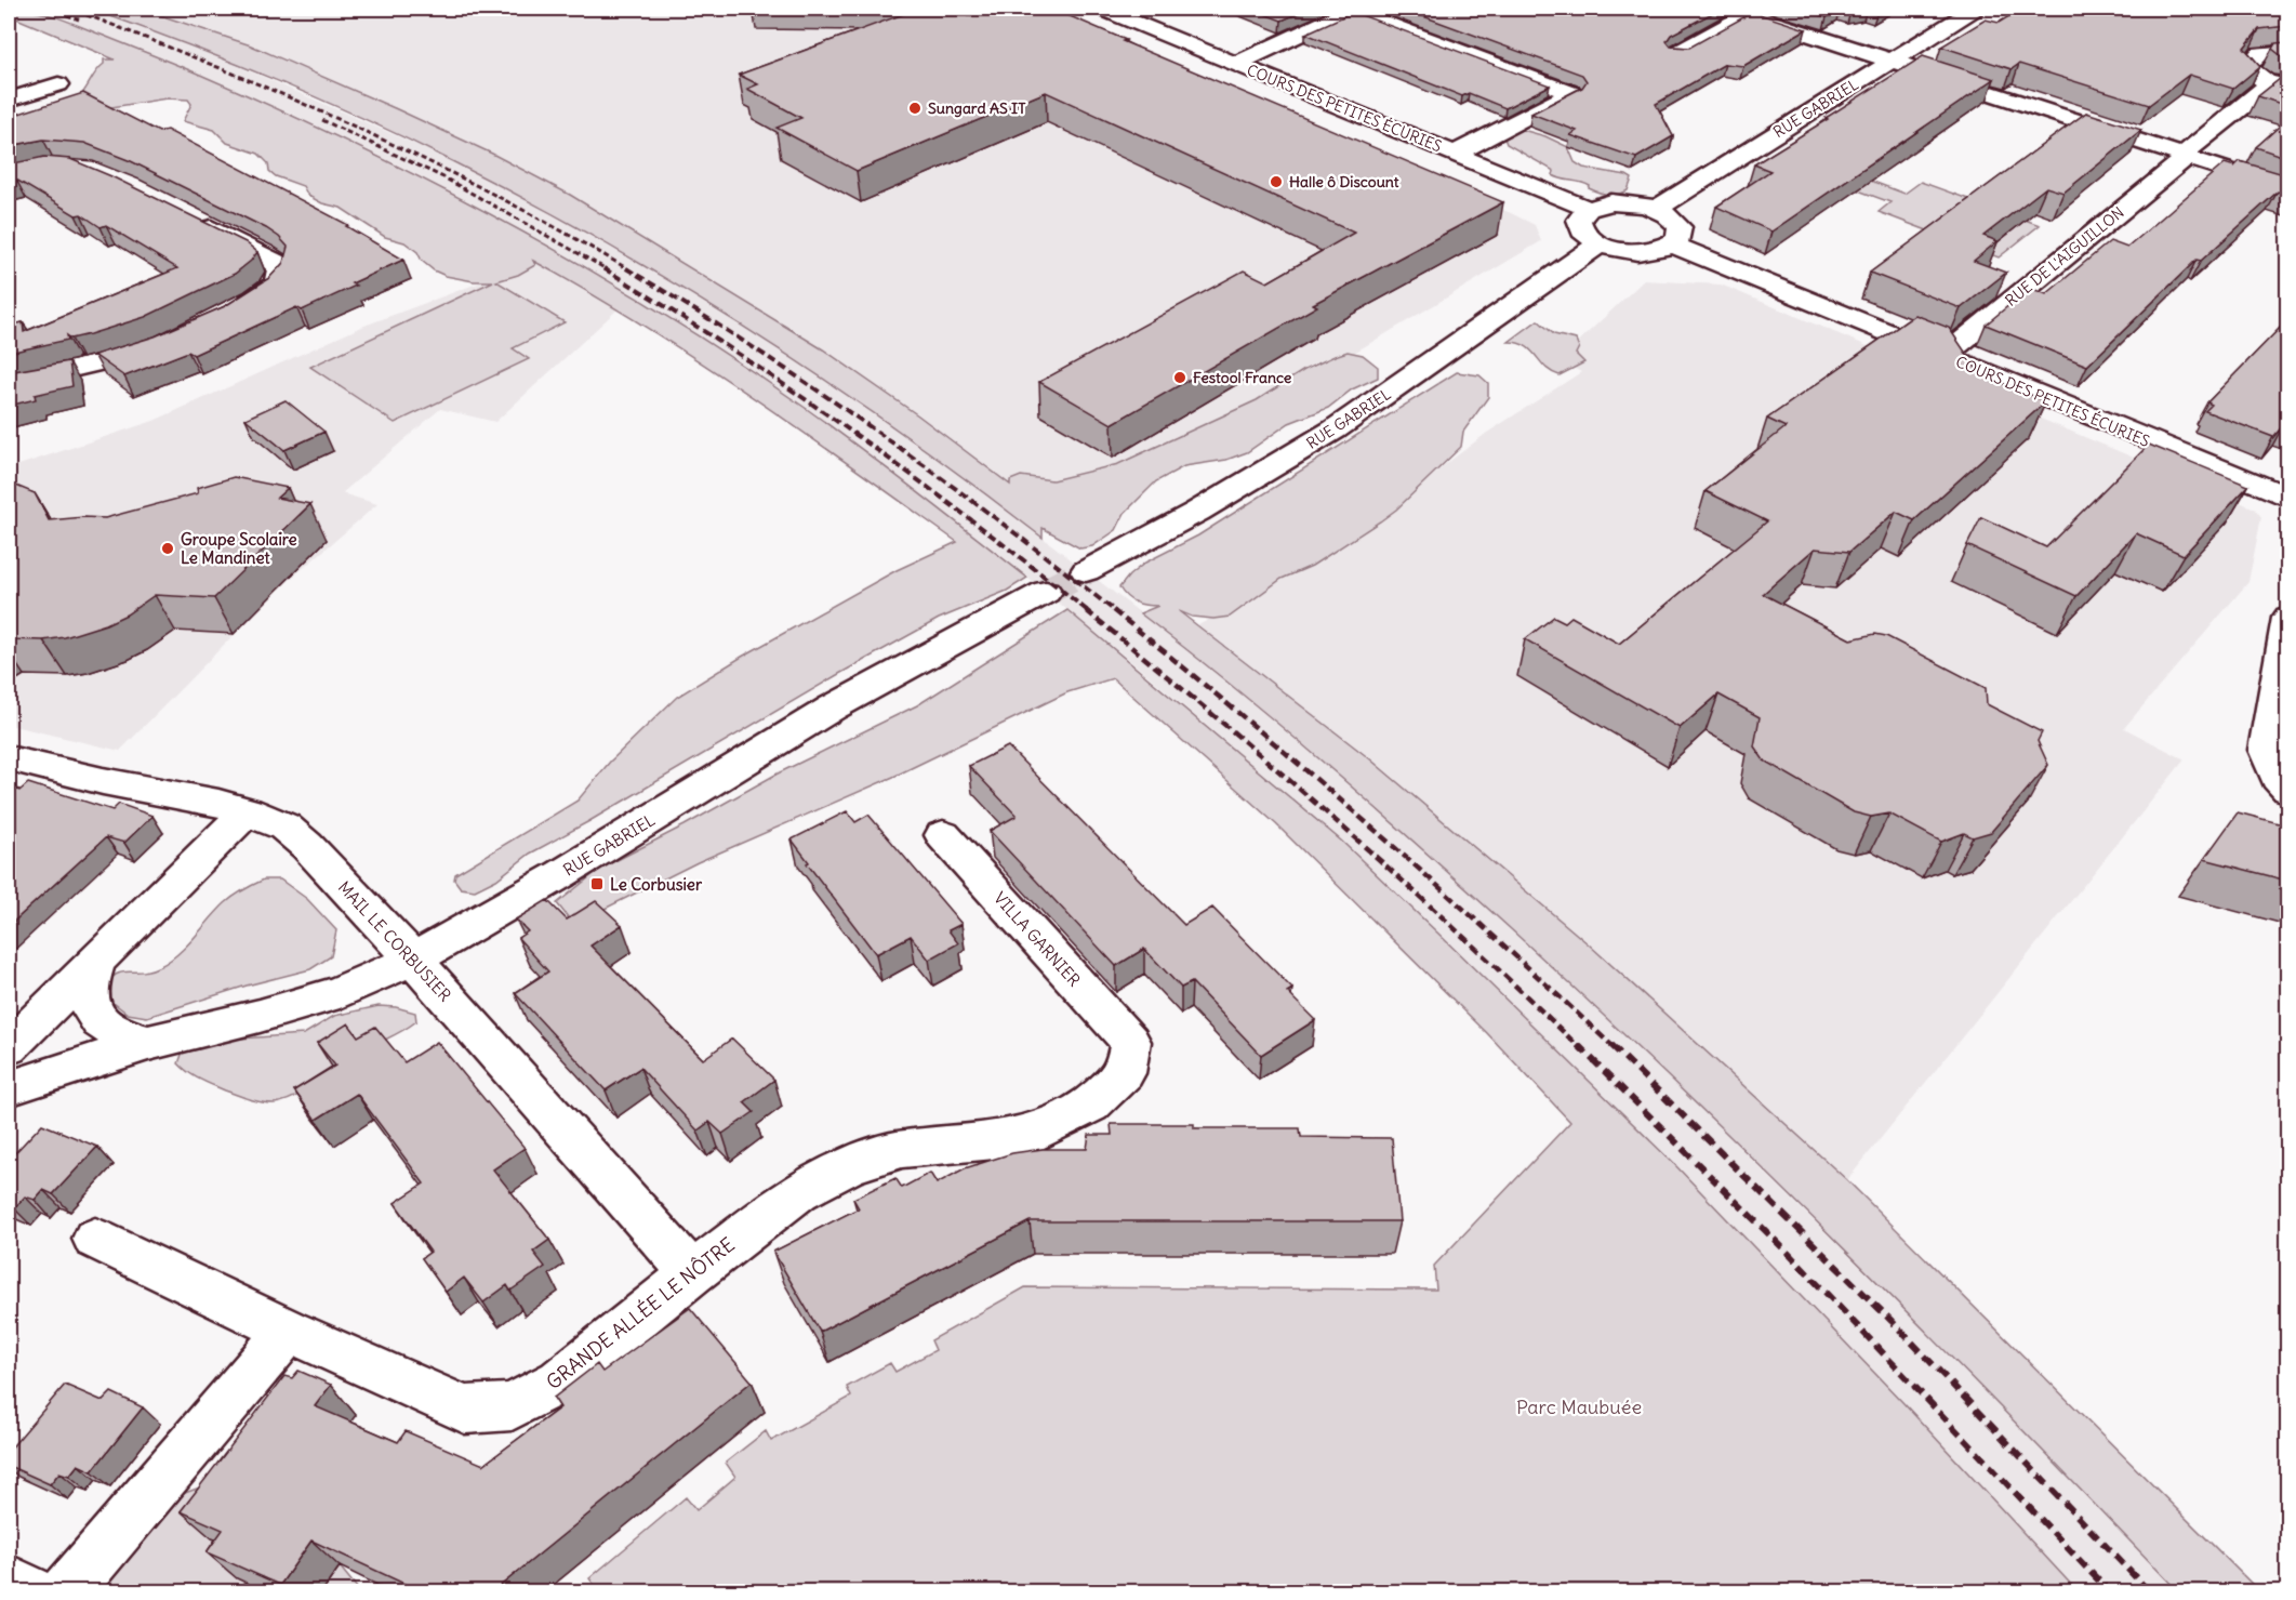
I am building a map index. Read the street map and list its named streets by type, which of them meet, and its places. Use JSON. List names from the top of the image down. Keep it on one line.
{"streets":{"street":["COURS DES PETITES ÉCURIES","RUE GABRIEL","RUE DE L'AIGUILLON","VILLA GARNIER","MAIL LE CORBUSIER","GRANDE ALLÉE LE NÔTRE"]},"crossings":[["COURS DES PETITES ÉCURIES","RUE DE L'AIGUILLON"],["RUE GABRIEL","MAIL LE CORBUSIER"],["VILLA GARNIER","GRANDE ALLÉE LE NÔTRE"],["MAIL LE CORBUSIER","GRANDE ALLÉE LE NÔTRE"]],"parks":["Parc Maubuée"],"places":{"other":["Sungard AS IT","Halle ô Discount","Festool France","Groupe Scolaire Le Mandinet"],"transit":["Le Corbusier"]}}
